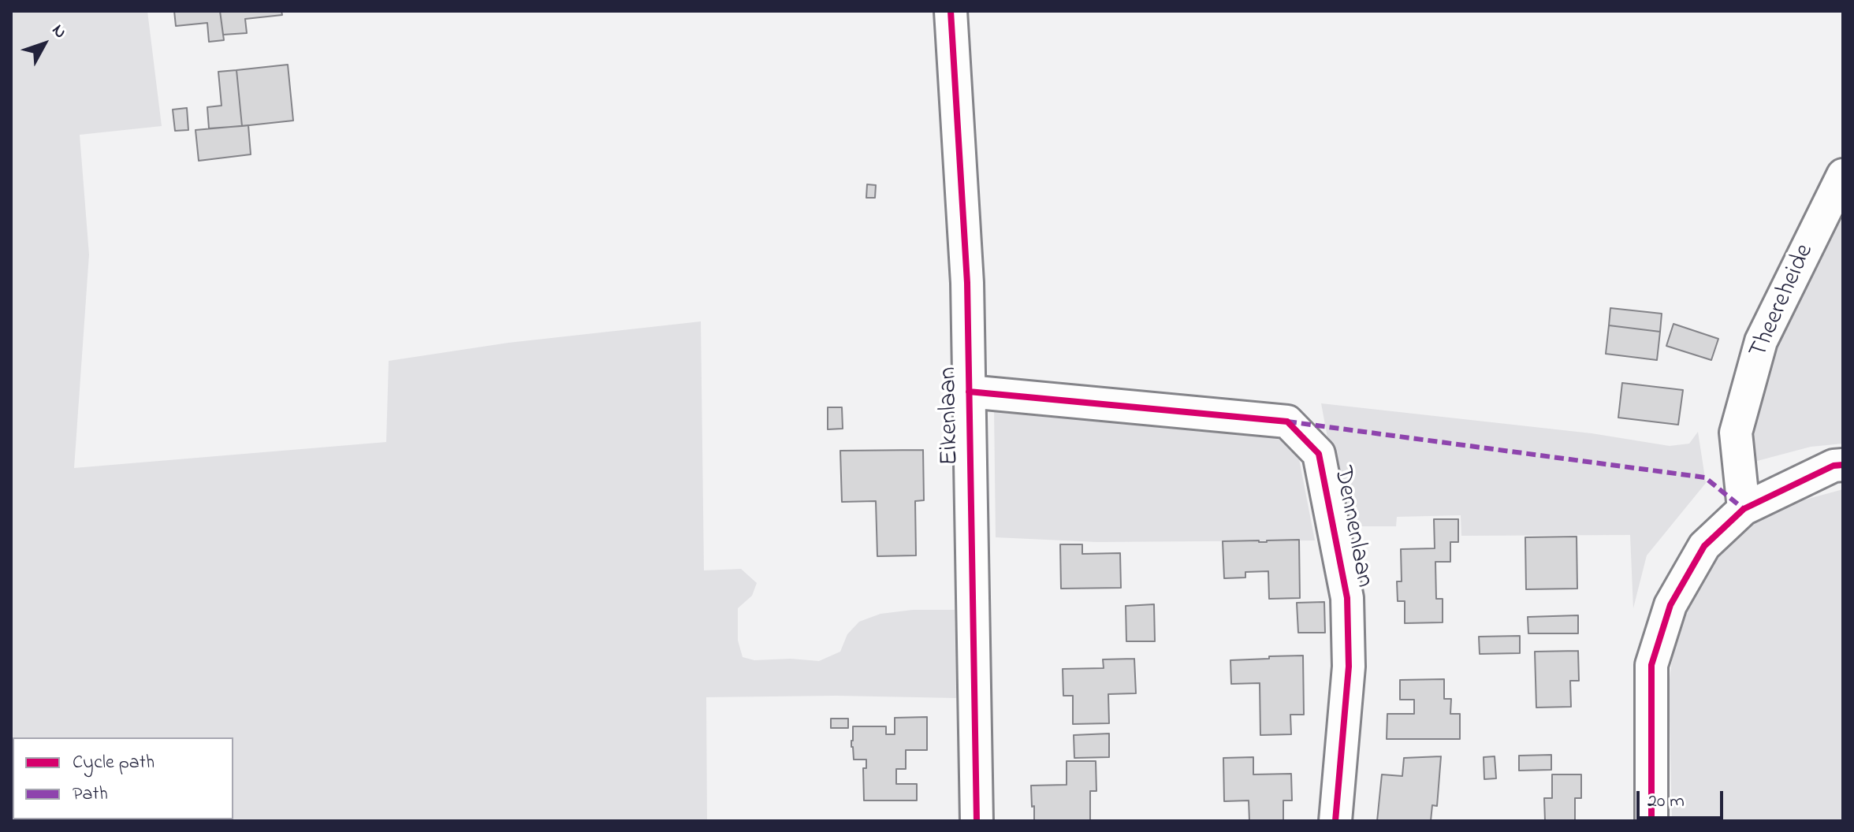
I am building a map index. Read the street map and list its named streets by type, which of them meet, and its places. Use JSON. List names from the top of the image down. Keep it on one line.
{"streets":{"street":["Theereheide","Eikenlaan","Dennenlaan"]},"crossings":[["Eikenlaan","Dennenlaan"]],"legend":["Cycle path","Path"],"scale_bar":"20 m","north":"top right"}
